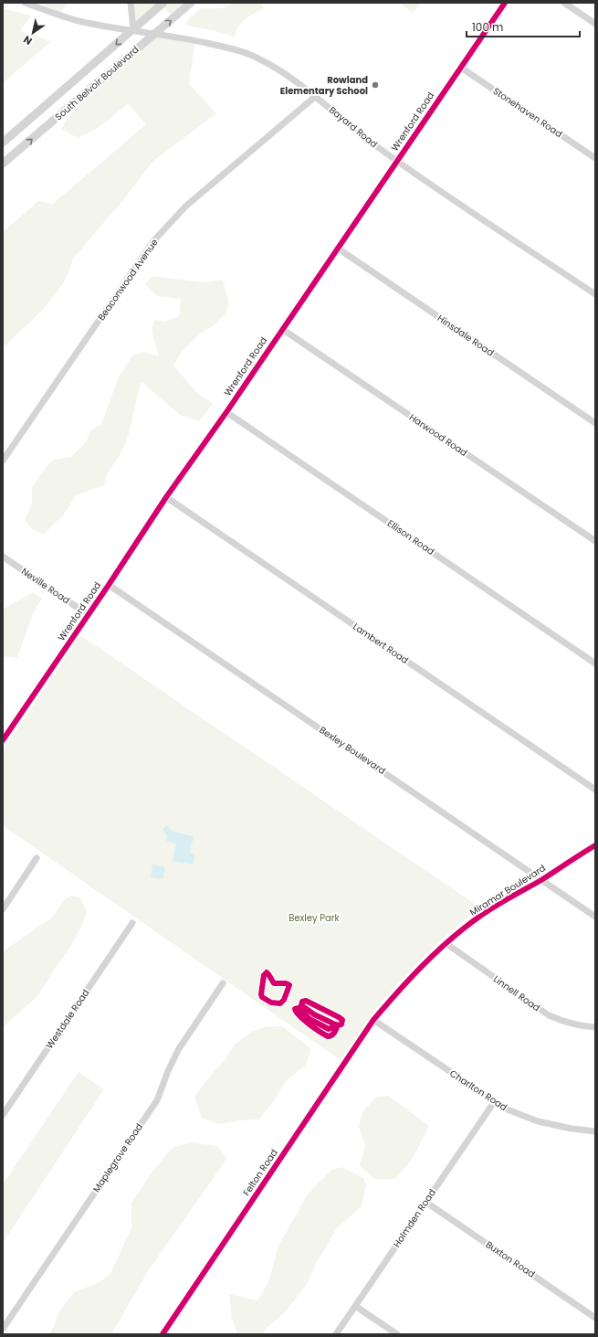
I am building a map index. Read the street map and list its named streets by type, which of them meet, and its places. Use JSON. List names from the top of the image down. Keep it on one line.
{"streets":{"street":["South Belvoir Boulevard","Stonehaven Road","Wrenford Road","Bayard Road","Beaconwood Avenue","Hinsdale Road","Harwood Road","Ellison Road","Neville Road","Lambert Road","Bexley Boulevard","Miramar Boulevard","Linnell Road","Westdale Road","Charlton Road","Maplegrove Road","Felton Road","Holmden Road","Buxton Road"]},"crossings":[["South Belvoir Boulevard","Bayard Road"],["Stonehaven Road","Wrenford Road"],["Wrenford Road","Bayard Road"],["Wrenford Road","Hinsdale Road"],["Wrenford Road","Harwood Road"],["Wrenford Road","Ellison Road"],["Wrenford Road","Neville Road"],["Wrenford Road","Lambert Road"],["Wrenford Road","Bexley Boulevard"],["Bayard Road","Beaconwood Avenue"],["Bexley Boulevard","Miramar Boulevard"],["Miramar Boulevard","Linnell Road"],["Miramar Boulevard","Charlton Road"],["Miramar Boulevard","Felton Road"],["Charlton Road","Felton Road"],["Charlton Road","Holmden Road"],["Holmden Road","Buxton Road"]],"parks":["Bexley Park"],"places":["Rowland Elementary School"],"scale_bar":"100 m","north":"bottom left"}
